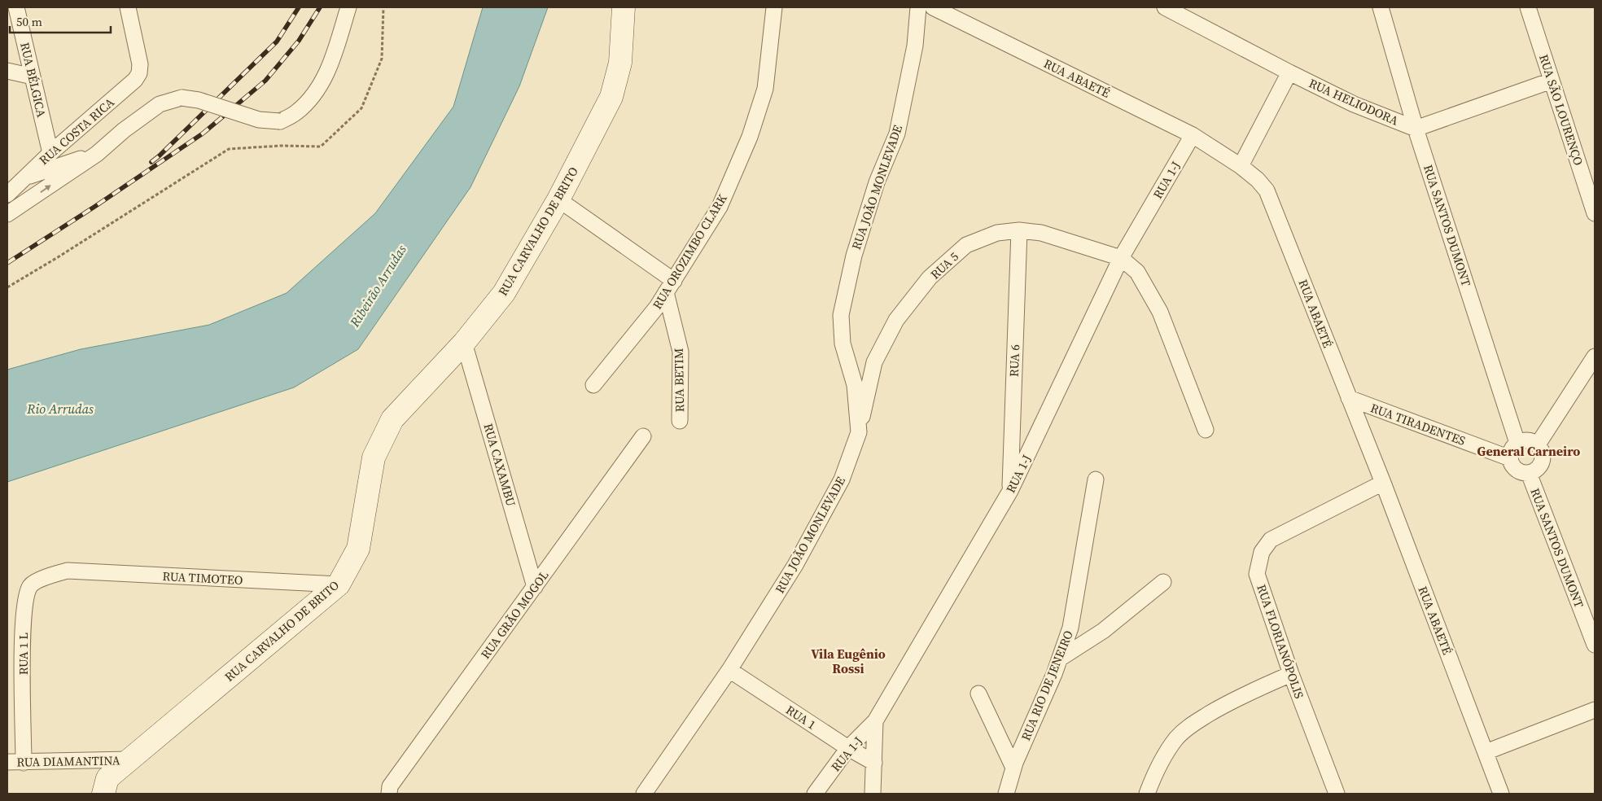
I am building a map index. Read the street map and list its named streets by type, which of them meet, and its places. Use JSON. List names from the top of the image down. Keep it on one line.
{"streets":{"street":["RUA ABAETÉ","RUA BÉLGICA","RUA HELIODORA","RUA SÃO LOURENÇO","RUA COSTA RICA","RUA 1-J","RUA JOÃO MONLEVADE","RUA SANTOS DUMONT","RUA CARVALHO DE BRITO","RUA OROZIMBO CLARK","RUA 5","RUA 6","RUA BETIM","RUA TIRADENTES","RUA CAXAMBU","RUA TIMOTEO","RUA GRÃO MOGOL","RUA FLORIANÓPOLIS","RUA 1 L","RUA RIO DE JENEIRO","RUA 1","RUA DIAMANTINA"]},"crossings":[["RUA ABAETÉ","RUA 1-J"],["RUA ABAETÉ","RUA TIRADENTES"],["RUA ABAETÉ","RUA FLORIANÓPOLIS"],["RUA BÉLGICA","RUA COSTA RICA"],["RUA HELIODORA","RUA SANTOS DUMONT"],["RUA 1-J","RUA 5"],["RUA 1-J","RUA 6"],["RUA 1-J","RUA 1"],["RUA JOÃO MONLEVADE","RUA 5"],["RUA JOÃO MONLEVADE","RUA 1"],["RUA SANTOS DUMONT","RUA TIRADENTES"],["RUA CARVALHO DE BRITO","RUA CAXAMBU"],["RUA CARVALHO DE BRITO","RUA TIMOTEO"],["RUA CARVALHO DE BRITO","RUA DIAMANTINA"],["RUA OROZIMBO CLARK","RUA BETIM"],["RUA 5","RUA 6"],["RUA CAXAMBU","RUA GRÃO MOGOL"],["RUA TIMOTEO","RUA 1 L"],["RUA 1 L","RUA DIAMANTINA"]],"districts":["General Carneiro","Vila Eugênio Rossi"],"water":["Ribeirão Arrudas","Rio Arrudas"],"scale_bar":"50 m"}
